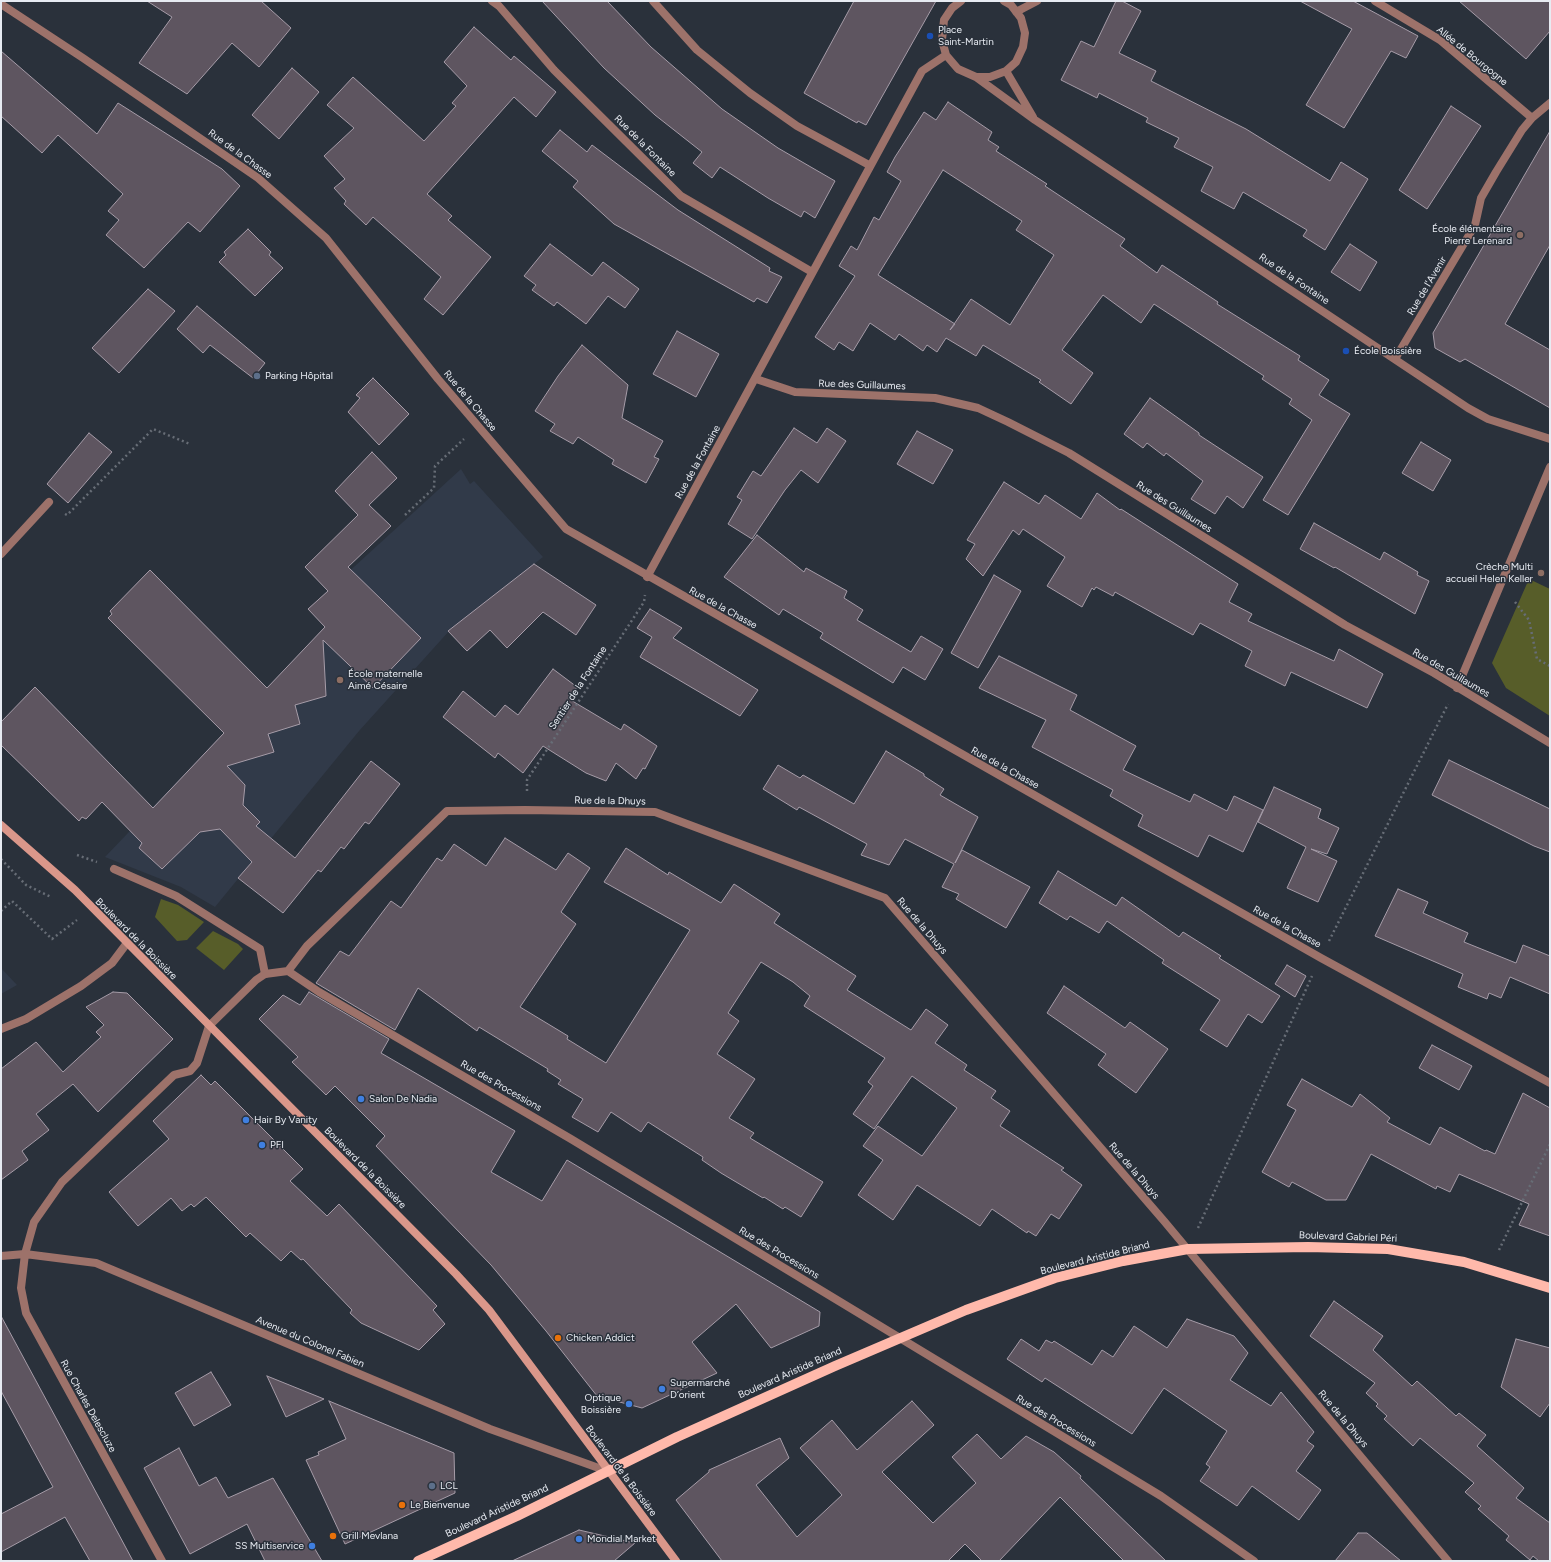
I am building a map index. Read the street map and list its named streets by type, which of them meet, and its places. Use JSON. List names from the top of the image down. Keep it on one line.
{"streets":{"main road":["Boulevard de la Boissière","Boulevard Gabriel Péri","Boulevard Aristide Briand"],"street":["Allée de Bourgogne","Rue de la Fontaine","Rue de la Chasse","Rue de l'Avenir","Rue des Guillaumes","Rue de la Dhuys","Rue des Processions","Avenue du Colonel Fabien","Rue Charles Delescluze"],"path":["Sentier de la Fontaine"]},"crossings":[["Allée de Bourgogne","Rue de l'Avenir"],["Rue de la Fontaine","Rue de la Chasse"],["Rue de la Fontaine","Rue de l'Avenir"],["Rue de la Fontaine","Rue des Guillaumes"],["Rue de la Fontaine","Sentier de la Fontaine"],["Rue de la Chasse","Sentier de la Fontaine"],["Sentier de la Fontaine","Rue de la Dhuys"],["Rue de la Dhuys","Rue des Processions"],["Rue de la Dhuys","Boulevard Gabriel Péri"],["Rue de la Dhuys","Boulevard Aristide Briand"],["Boulevard de la Boissière","Boulevard Aristide Briand"],["Boulevard de la Boissière","Avenue du Colonel Fabien"],["Boulevard de la Boissière","Rue Charles Delescluze"],["Rue des Processions","Boulevard Aristide Briand"],["Boulevard Gabriel Péri","Boulevard Aristide Briand"],["Boulevard Aristide Briand","Avenue du Colonel Fabien"],["Avenue du Colonel Fabien","Rue Charles Delescluze"]],"places":["Place Saint-Martin","École élémentaire Pierre Lerenard","École Boissière","Parking Hôpital","Crèche Multi accueil Helen Keller","École maternelle Aimé Césaire","Salon De Nadia","Hair By Vanity","PFI","Chicken Addict","Supermarché D’orient","Optique Boissière","LCL","Le Bienvenue","Grill Mevlana","Mondial Market","SS Multiservice"]}
